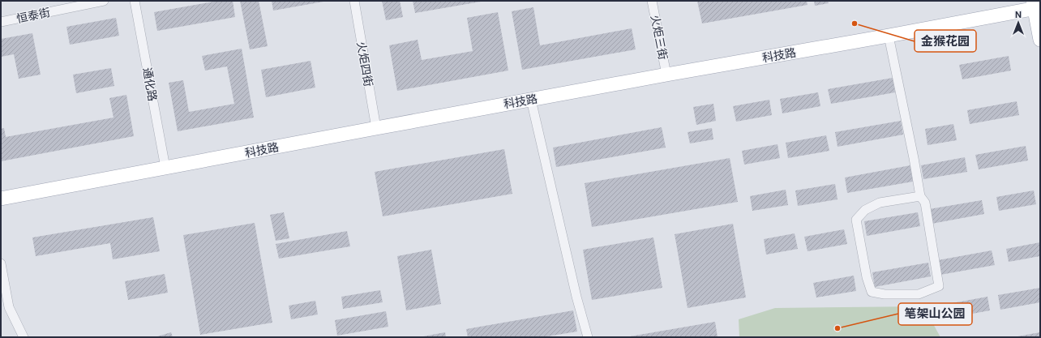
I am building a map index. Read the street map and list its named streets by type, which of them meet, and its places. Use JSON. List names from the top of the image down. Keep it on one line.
{"streets":{"main road":["科技路"],"street":["恒泰街","火炬三街","火炬四街","通化路"]},"crossings":[["火炬三街","科技路"],["科技路","火炬四街"],["科技路","通化路"]],"places":["金猴花园","笔架山公园"],"north":"top"}
